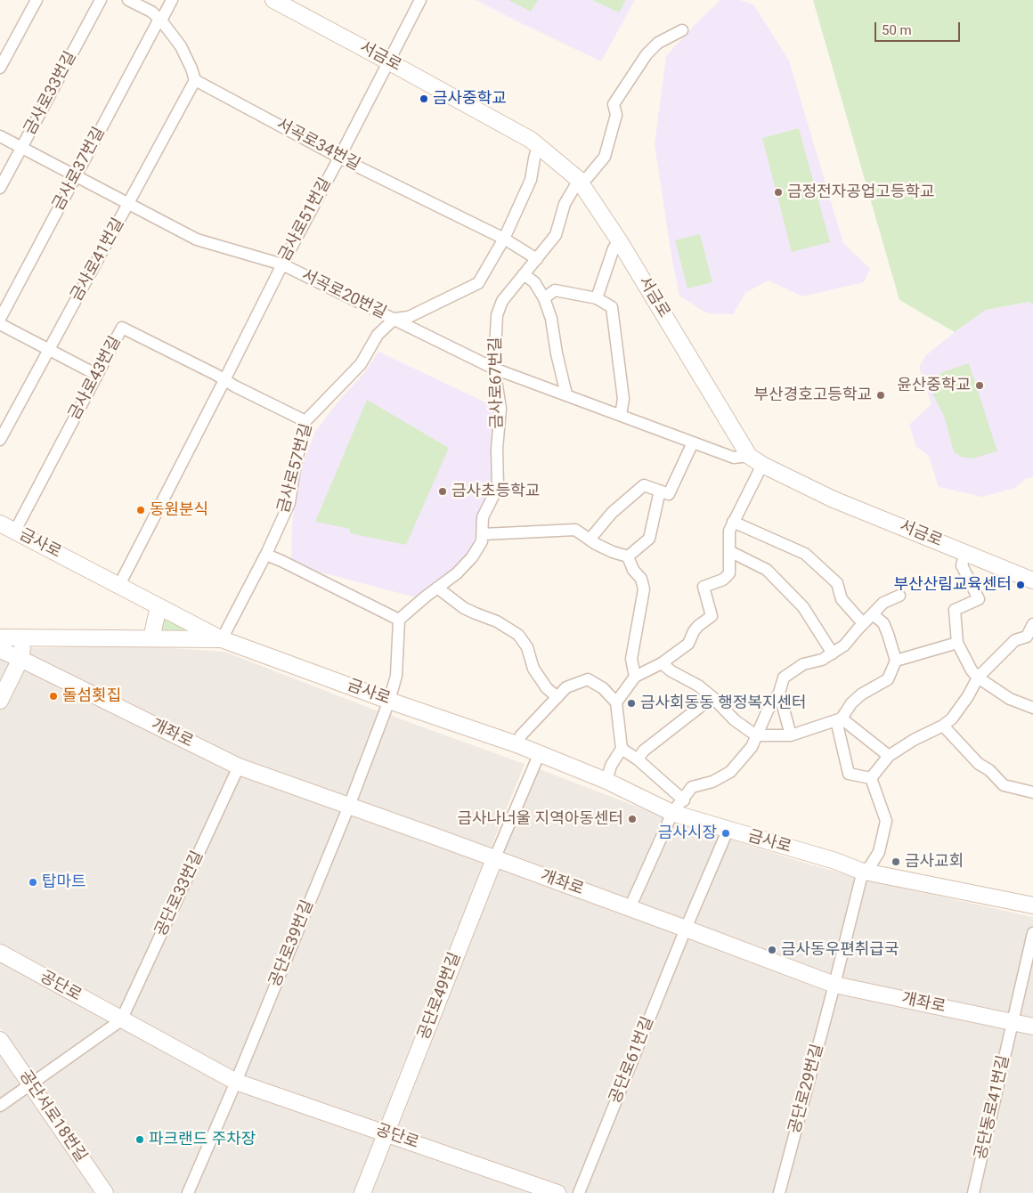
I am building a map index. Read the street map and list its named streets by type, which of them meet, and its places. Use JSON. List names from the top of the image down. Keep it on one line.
{"streets":{"street":["서금로","금사로33번길","서곡로34번길","금사로37번길","금사로51번길","금사로41번길","서곡로20번길","금사로43번길","금사로67번길","금사로57번길","금사로","개좌로","공단로33번길","공단로39번길","공단로","공단로49번길","공단로61번길","공단로29번길","공단동로41번길","공단서로18번길"]},"crossings":[["서금로","금사로51번길"],["서금로","서곡로20번길"],["서금로","금사로67번길"],["서금로","금사로57번길"],["금사로33번길","서곡로20번길"],["서곡로34번길","금사로51번길"],["서곡로34번길","금사로41번길"],["서곡로34번길","금사로67번길"],["서곡로34번길","금사로57번길"],["금사로37번길","서곡로20번길"],["금사로51번길","서곡로20번길"],["금사로51번길","금사로43번길"],["금사로51번길","금사로"],["금사로41번길","서곡로20번길"],["서곡로20번길","금사로67번길"],["서곡로20번길","금사로57번길"],["금사로43번길","금사로"],["금사로57번길","금사로"],["개좌로","공단로33번길"],["개좌로","공단로39번길"],["개좌로","공단로49번길"],["개좌로","공단로61번길"],["개좌로","공단로29번길"],["개좌로","공단동로41번길"],["공단로33번길","공단로"],["공단로39번길","공단로"],["공단로","공단로49번길"]],"places":["금사중학교","금정전자공업고등학교","윤산중학교","부산경호고등학교","금사초등학교","동원분식","부산산림교육센터","돌섬횟집","금사회동동 행정복지센터","금사나너울 지역아동센터","금사시장","금사교회","탑마트","금사동우편취급국","파크랜드 주차장"],"scale_bar":"50 m"}
